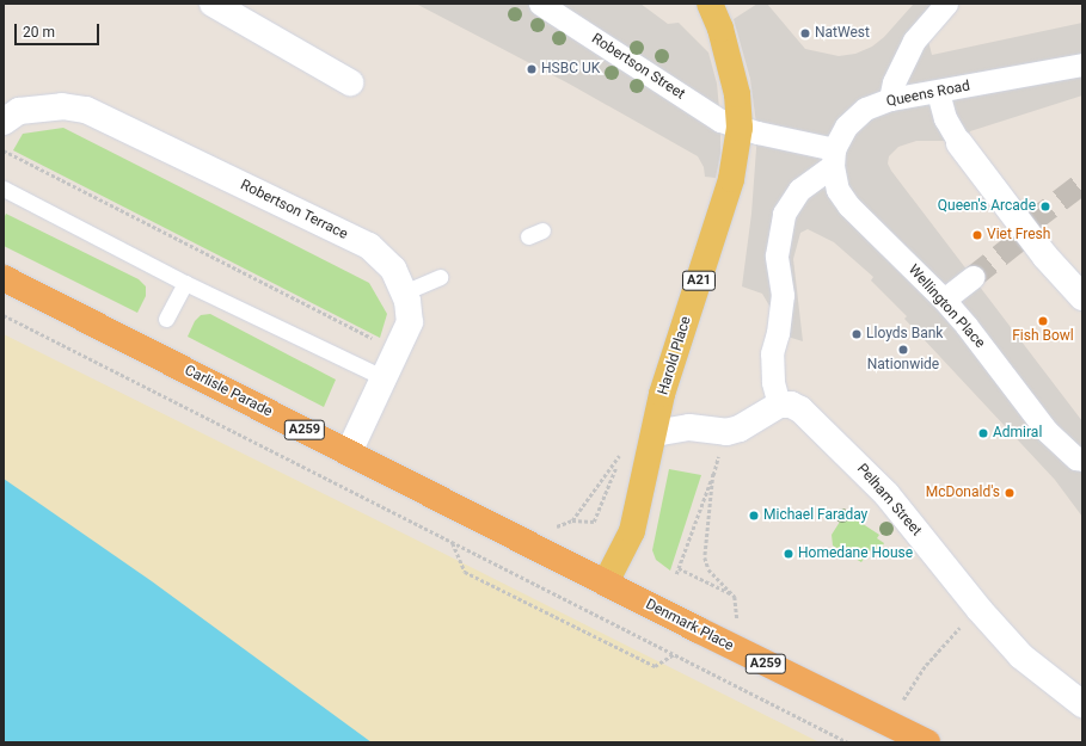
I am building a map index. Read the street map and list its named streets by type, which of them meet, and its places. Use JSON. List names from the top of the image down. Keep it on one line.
{"streets":{"highway":["Carlisle Parade","A259","Denmark Place"],"main road":["A21","Harold Place"],"street":["Robertson Street","Queens Road","Robertson Terrace","Wellington Place","Pelham Street"]},"crossings":[["Robertson Street","A21"],["Robertson Street","Harold Place"],["Queens Road","Wellington Place"],["Robertson Terrace","Carlisle Parade"],["A21","Harold Place"],["Harold Place","Carlisle Parade"],["Harold Place","Denmark Place"],["Carlisle Parade","Denmark Place"]],"places":["NatWest","HSBC UK","Queen's Arcade","Viet Fresh","Fish Bowl","Lloyds Bank","Nationwide","Admiral","McDonald's","Michael Faraday","Homedane House"],"scale_bar":"20 m"}
